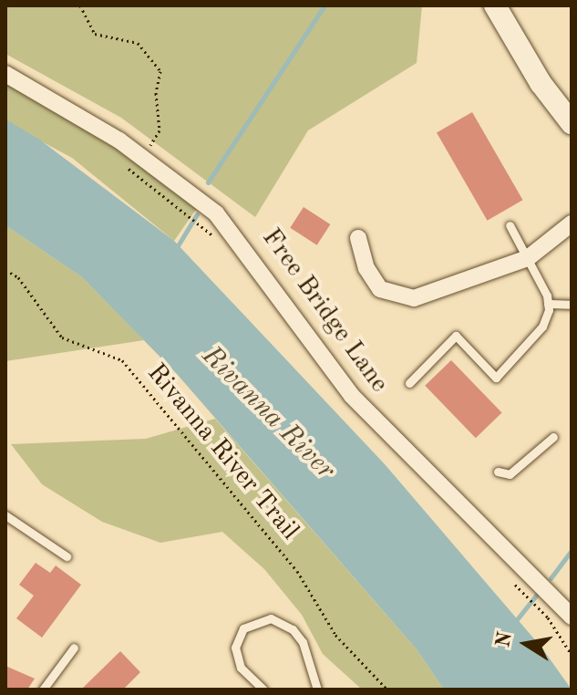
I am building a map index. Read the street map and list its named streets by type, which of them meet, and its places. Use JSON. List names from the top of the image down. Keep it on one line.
{"streets":{"street":["Free Bridge Lane"],"path":["Rivanna River Trail"]},"water":["Rivanna River"],"north":"left"}
